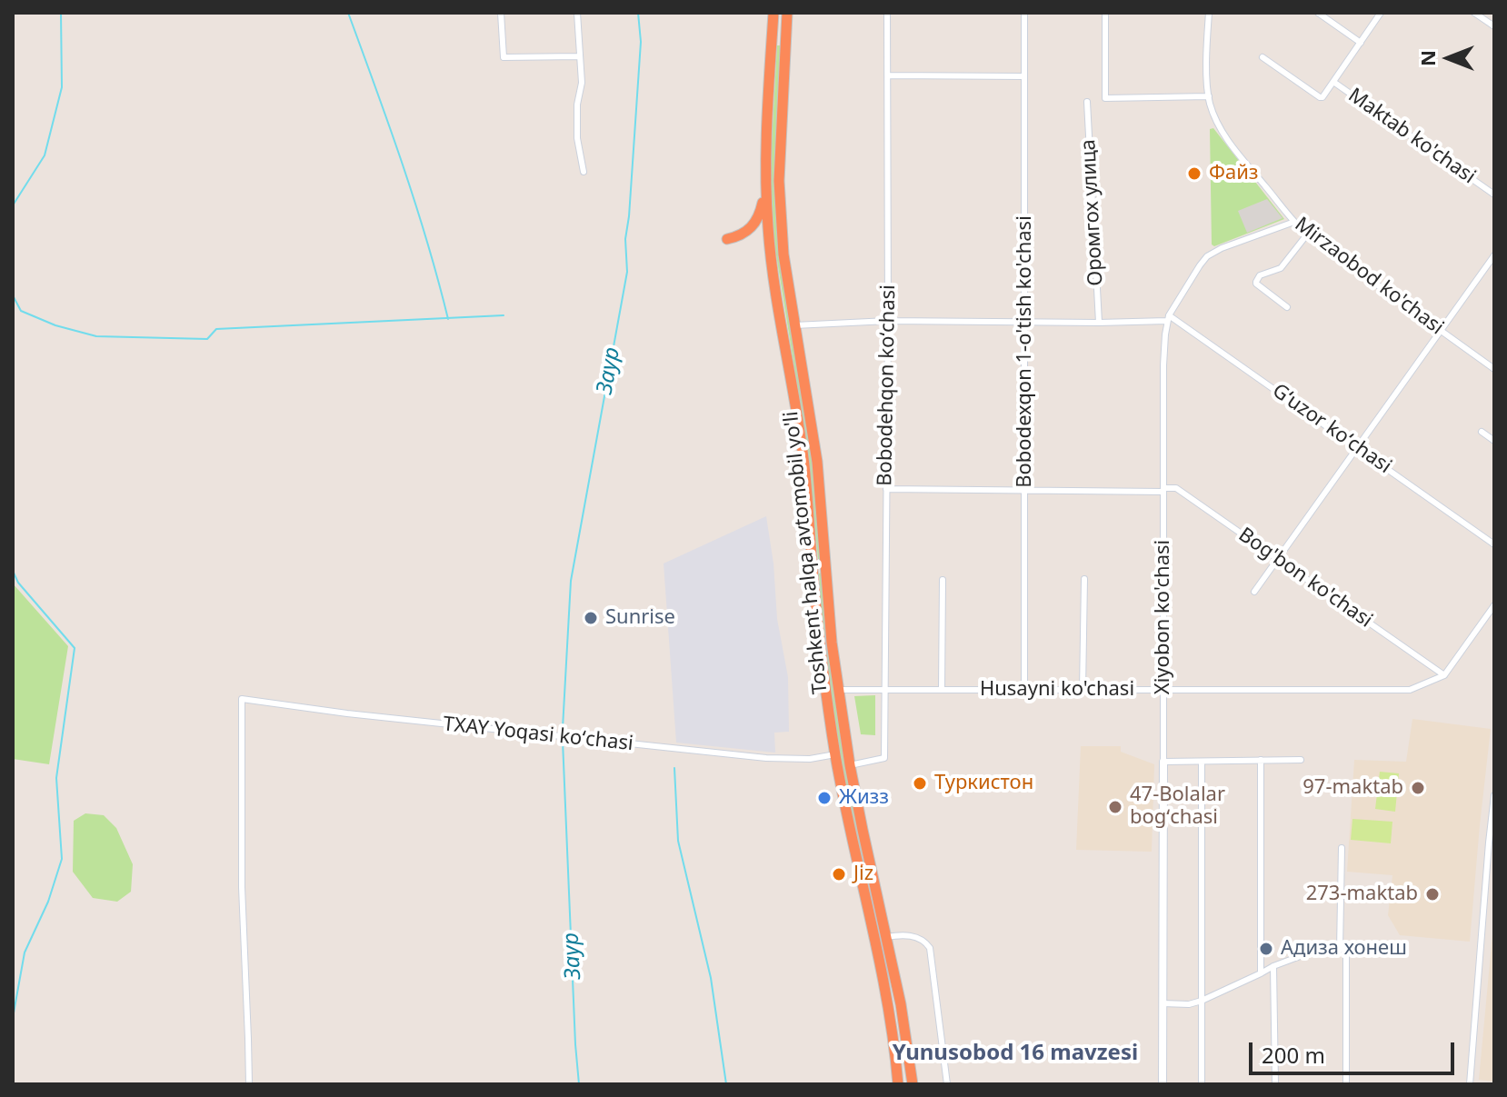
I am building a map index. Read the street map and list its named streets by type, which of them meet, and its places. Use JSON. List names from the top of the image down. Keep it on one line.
{"streets":{"highway":["Toshkent halqa avtomobil yo'li"],"street":["Maktab ko'chasi","Оромгох улица","Mirzaobod ko'chasi","Bobodexqon 1-o'tish ko'chasi","Bobodehqon koʻchasi","Gʻuzor koʻchasi","Bog'bon ko'chasi","Xiyobon ko'chasi","Husayni ko'chasi","TXAY Yoqasi koʻchasi"]},"crossings":[["Mirzaobod ko'chasi","Xiyobon ko'chasi"],["Bobodexqon 1-o'tish ko'chasi","Bog'bon ko'chasi"],["Bobodexqon 1-o'tish ko'chasi","Husayni ko'chasi"],["Bobodehqon koʻchasi","Toshkent halqa avtomobil yo'li"],["Bobodehqon koʻchasi","Bog'bon ko'chasi"],["Bobodehqon koʻchasi","Husayni ko'chasi"],["Gʻuzor koʻchasi","Xiyobon ko'chasi"],["Toshkent halqa avtomobil yo'li","Husayni ko'chasi"],["Toshkent halqa avtomobil yo'li","TXAY Yoqasi koʻchasi"],["Bog'bon ko'chasi","Xiyobon ko'chasi"],["Bog'bon ko'chasi","Husayni ko'chasi"],["Xiyobon ko'chasi","Husayni ko'chasi"]],"districts":["Yunusobod 16 mavzesi"],"water":["Заур"],"places":["Файз","Sunrise","Туркистон","97-maktab","Жизз","47-Bolalar bogʻchasi","Jiz","273-maktab","Адиза хонеш"],"scale_bar":"200 m","north":"left"}
